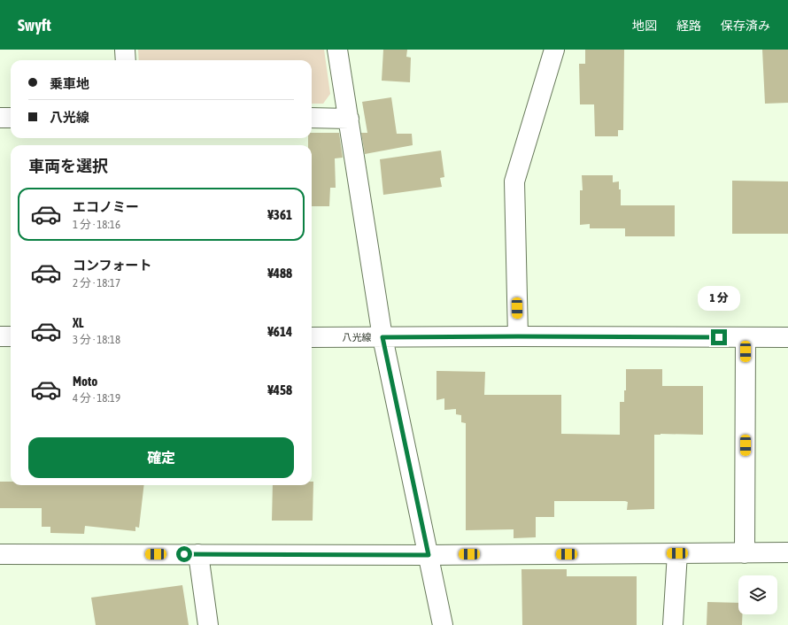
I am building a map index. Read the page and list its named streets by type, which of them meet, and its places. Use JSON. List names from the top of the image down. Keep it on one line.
{"streets":{"street":["八光線"]},"page":{"header":"Swyft","nav":["地図","経路","保存済み"],"banner":["乗車地","八光線"],"heading":"車両を選択","list":[{"name":"エコノミー","note":"1 分 · 18:16","value":"¥361"},{"name":"コンフォート","note":"2 分 · 18:17","value":"¥488"},{"name":"XL","note":"3 分 · 18:18","value":"¥614"},{"name":"Moto","note":"4 分 · 18:19","value":"¥458"}],"bubble":"1 分","buttons":"確定"}}
